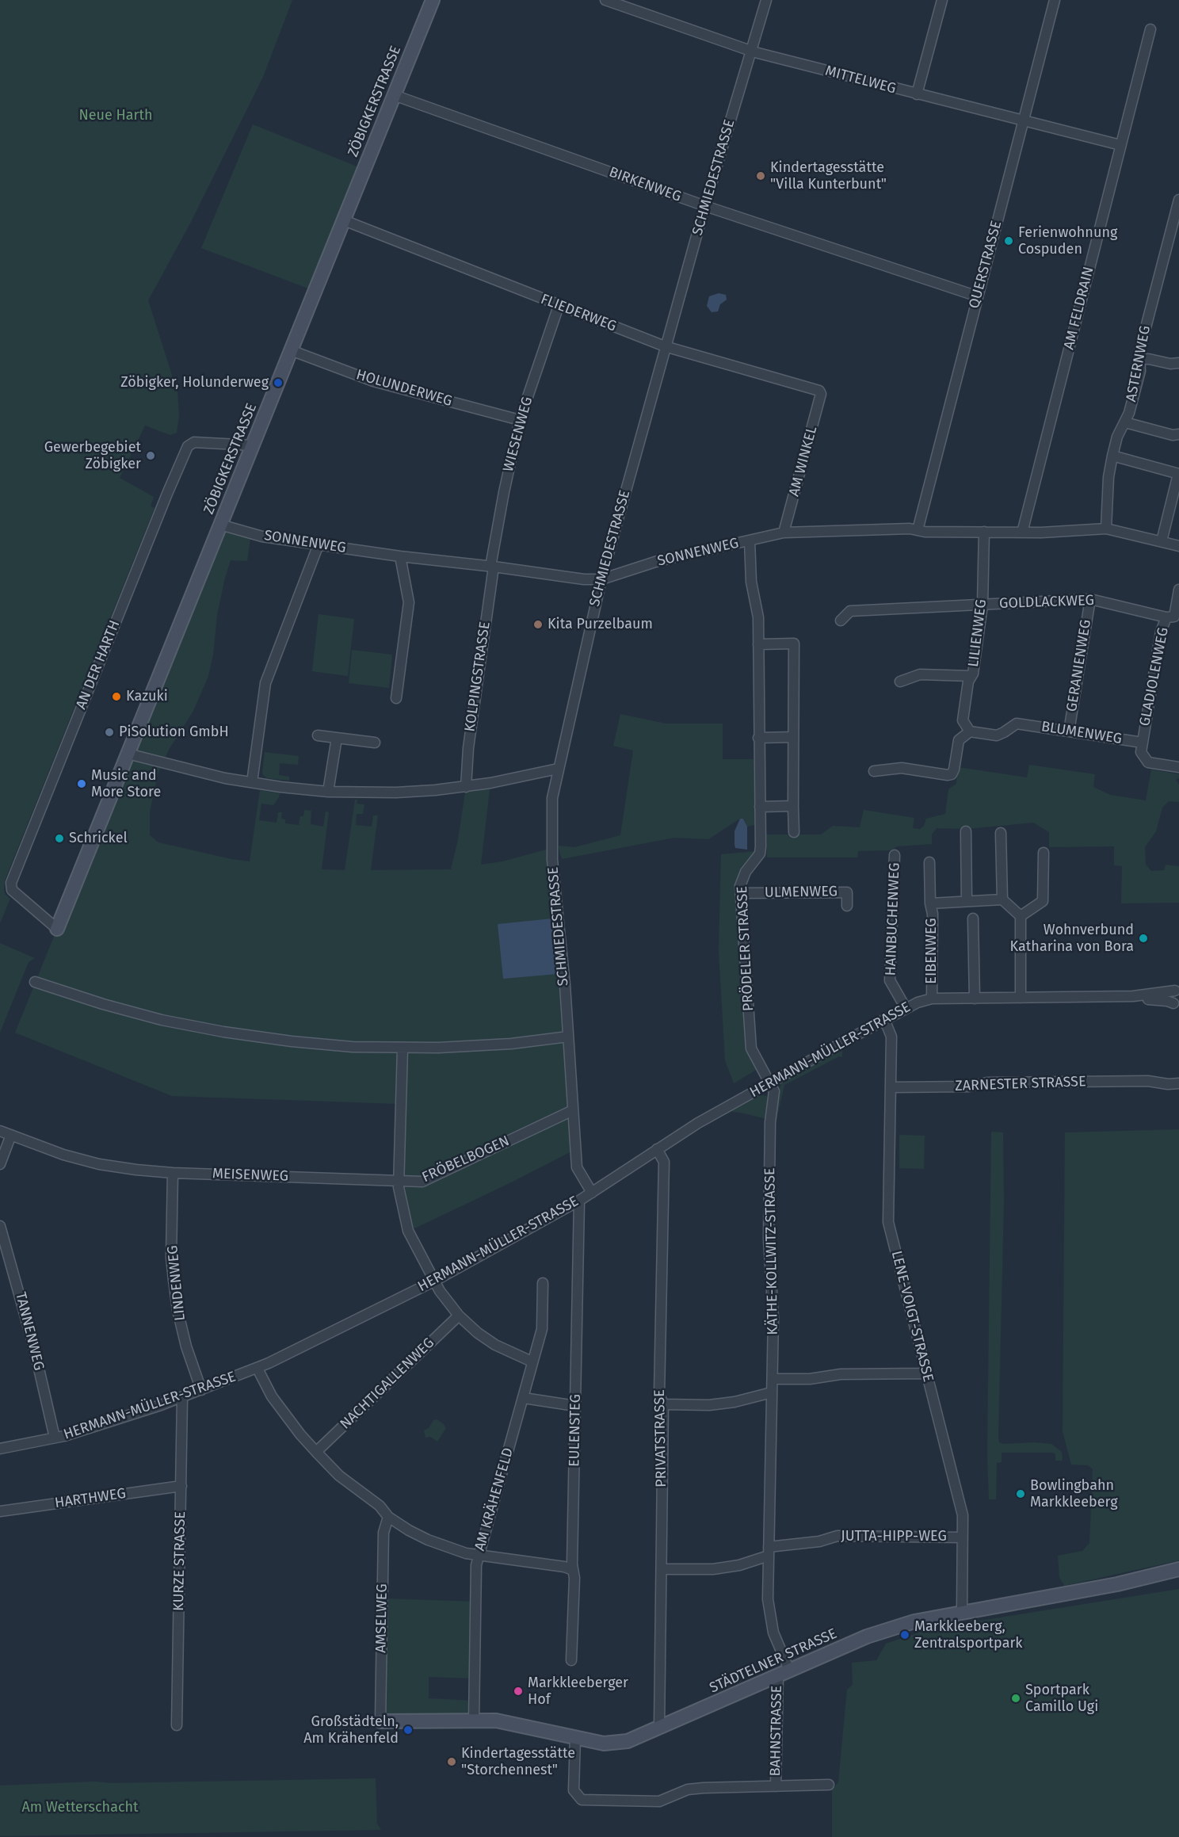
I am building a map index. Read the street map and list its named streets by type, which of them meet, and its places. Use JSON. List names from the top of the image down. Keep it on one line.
{"streets":{"main road":["ZÖBIGKERSTRASSE","STÄDTELNER STRASSE"],"street":["MITTELWEG","SCHMIEDESTRASSE","BIRKENWEG","QUERSTRASSE","AM FELDRAIN","FLIEDERWEG","ASTERNWEG","HOLUNDERWEG","WIESENWEG","AM WINKEL","SONNENWEG","GOLDLACKWEG","LILIENWEG","AN DER HARTH","GERANIENWEG","KOLPINGSTRASSE","GLADIOLENWEG","BLUMENWEG","ULMENWEG","HAINBUCHENWEG","PRÖDELER STRASSE","EIBENWEG","HERMANN-MÜLLER-STRASSE","ZARNESTER STRASSE","FRÖBELBOGEN","MEISENWEG","KÄTHE-KOLLWITZ-STRASSE","LINDENWEG","LENE-VOIGT-STRASSE","TANNENWEG","NACHTIGALLENWEG","EULENSTEG","PRIVATSTRASSE","HARTHWEG","AM KRÄHENFELD","JUTTA-HIPP-WEG","KURZE STRASSE","AMSELWEG","BAHNSTRASSE"]},"crossings":[["MITTELWEG","SCHMIEDESTRASSE"],["MITTELWEG","QUERSTRASSE"],["MITTELWEG","AM FELDRAIN"],["ZÖBIGKERSTRASSE","BIRKENWEG"],["ZÖBIGKERSTRASSE","FLIEDERWEG"],["ZÖBIGKERSTRASSE","HOLUNDERWEG"],["ZÖBIGKERSTRASSE","SONNENWEG"],["ZÖBIGKERSTRASSE","AN DER HARTH"],["SCHMIEDESTRASSE","BIRKENWEG"],["SCHMIEDESTRASSE","FLIEDERWEG"],["SCHMIEDESTRASSE","SONNENWEG"],["SCHMIEDESTRASSE","HERMANN-MÜLLER-STRASSE"],["SCHMIEDESTRASSE","FRÖBELBOGEN"],["BIRKENWEG","QUERSTRASSE"],["QUERSTRASSE","SONNENWEG"],["AM FELDRAIN","SONNENWEG"],["FLIEDERWEG","WIESENWEG"],["FLIEDERWEG","AM WINKEL"],["ASTERNWEG","SONNENWEG"],["HOLUNDERWEG","WIESENWEG"],["WIESENWEG","SONNENWEG"],["WIESENWEG","KOLPINGSTRASSE"],["AM WINKEL","SONNENWEG"],["SONNENWEG","LILIENWEG"],["SONNENWEG","KOLPINGSTRASSE"],["SONNENWEG","PRÖDELER STRASSE"],["GOLDLACKWEG","LILIENWEG"],["GOLDLACKWEG","GERANIENWEG"],["GOLDLACKWEG","GLADIOLENWEG"],["LILIENWEG","BLUMENWEG"],["GERANIENWEG","BLUMENWEG"],["GLADIOLENWEG","BLUMENWEG"],["ULMENWEG","PRÖDELER STRASSE"],["HAINBUCHENWEG","HERMANN-MÜLLER-STRASSE"],["PRÖDELER STRASSE","HERMANN-MÜLLER-STRASSE"],["PRÖDELER STRASSE","KÄTHE-KOLLWITZ-STRASSE"],["EIBENWEG","HERMANN-MÜLLER-STRASSE"],["HERMANN-MÜLLER-STRASSE","KÄTHE-KOLLWITZ-STRASSE"],["HERMANN-MÜLLER-STRASSE","LINDENWEG"],["HERMANN-MÜLLER-STRASSE","LENE-VOIGT-STRASSE"],["HERMANN-MÜLLER-STRASSE","TANNENWEG"],["HERMANN-MÜLLER-STRASSE","EULENSTEG"],["HERMANN-MÜLLER-STRASSE","PRIVATSTRASSE"],["HERMANN-MÜLLER-STRASSE","KURZE STRASSE"],["ZARNESTER STRASSE","LENE-VOIGT-STRASSE"],["FRÖBELBOGEN","MEISENWEG"],["MEISENWEG","LINDENWEG"],["KÄTHE-KOLLWITZ-STRASSE","JUTTA-HIPP-WEG"],["KÄTHE-KOLLWITZ-STRASSE","STÄDTELNER STRASSE"],["KÄTHE-KOLLWITZ-STRASSE","BAHNSTRASSE"],["LENE-VOIGT-STRASSE","JUTTA-HIPP-WEG"],["LENE-VOIGT-STRASSE","STÄDTELNER STRASSE"],["PRIVATSTRASSE","STÄDTELNER STRASSE"],["HARTHWEG","KURZE STRASSE"],["AM KRÄHENFELD","STÄDTELNER STRASSE"],["AMSELWEG","STÄDTELNER STRASSE"],["STÄDTELNER STRASSE","BAHNSTRASSE"]],"parks":["Neue Harth","Am Wetterschacht"],"places":["Kindertagesstätte \"Villa Kunterbunt\"","Ferienwohnung Cospuden","Zöbigker, Holunderweg","Gewerbegebiet Zöbigker","Kita Purzelbaum","Kazuki","PiSolution GmbH","Music and More Store","Schrickel","Wohnverbund Katharina von Bora","Bowlingbahn Markkleeberg","Markkleeberg, Zentralsportpark","Markkleeberger Hof","Sportpark Camillo Ugi","Großstädteln, Am Krähenfeld","Kindertagesstätte \"Storchennest\""]}
